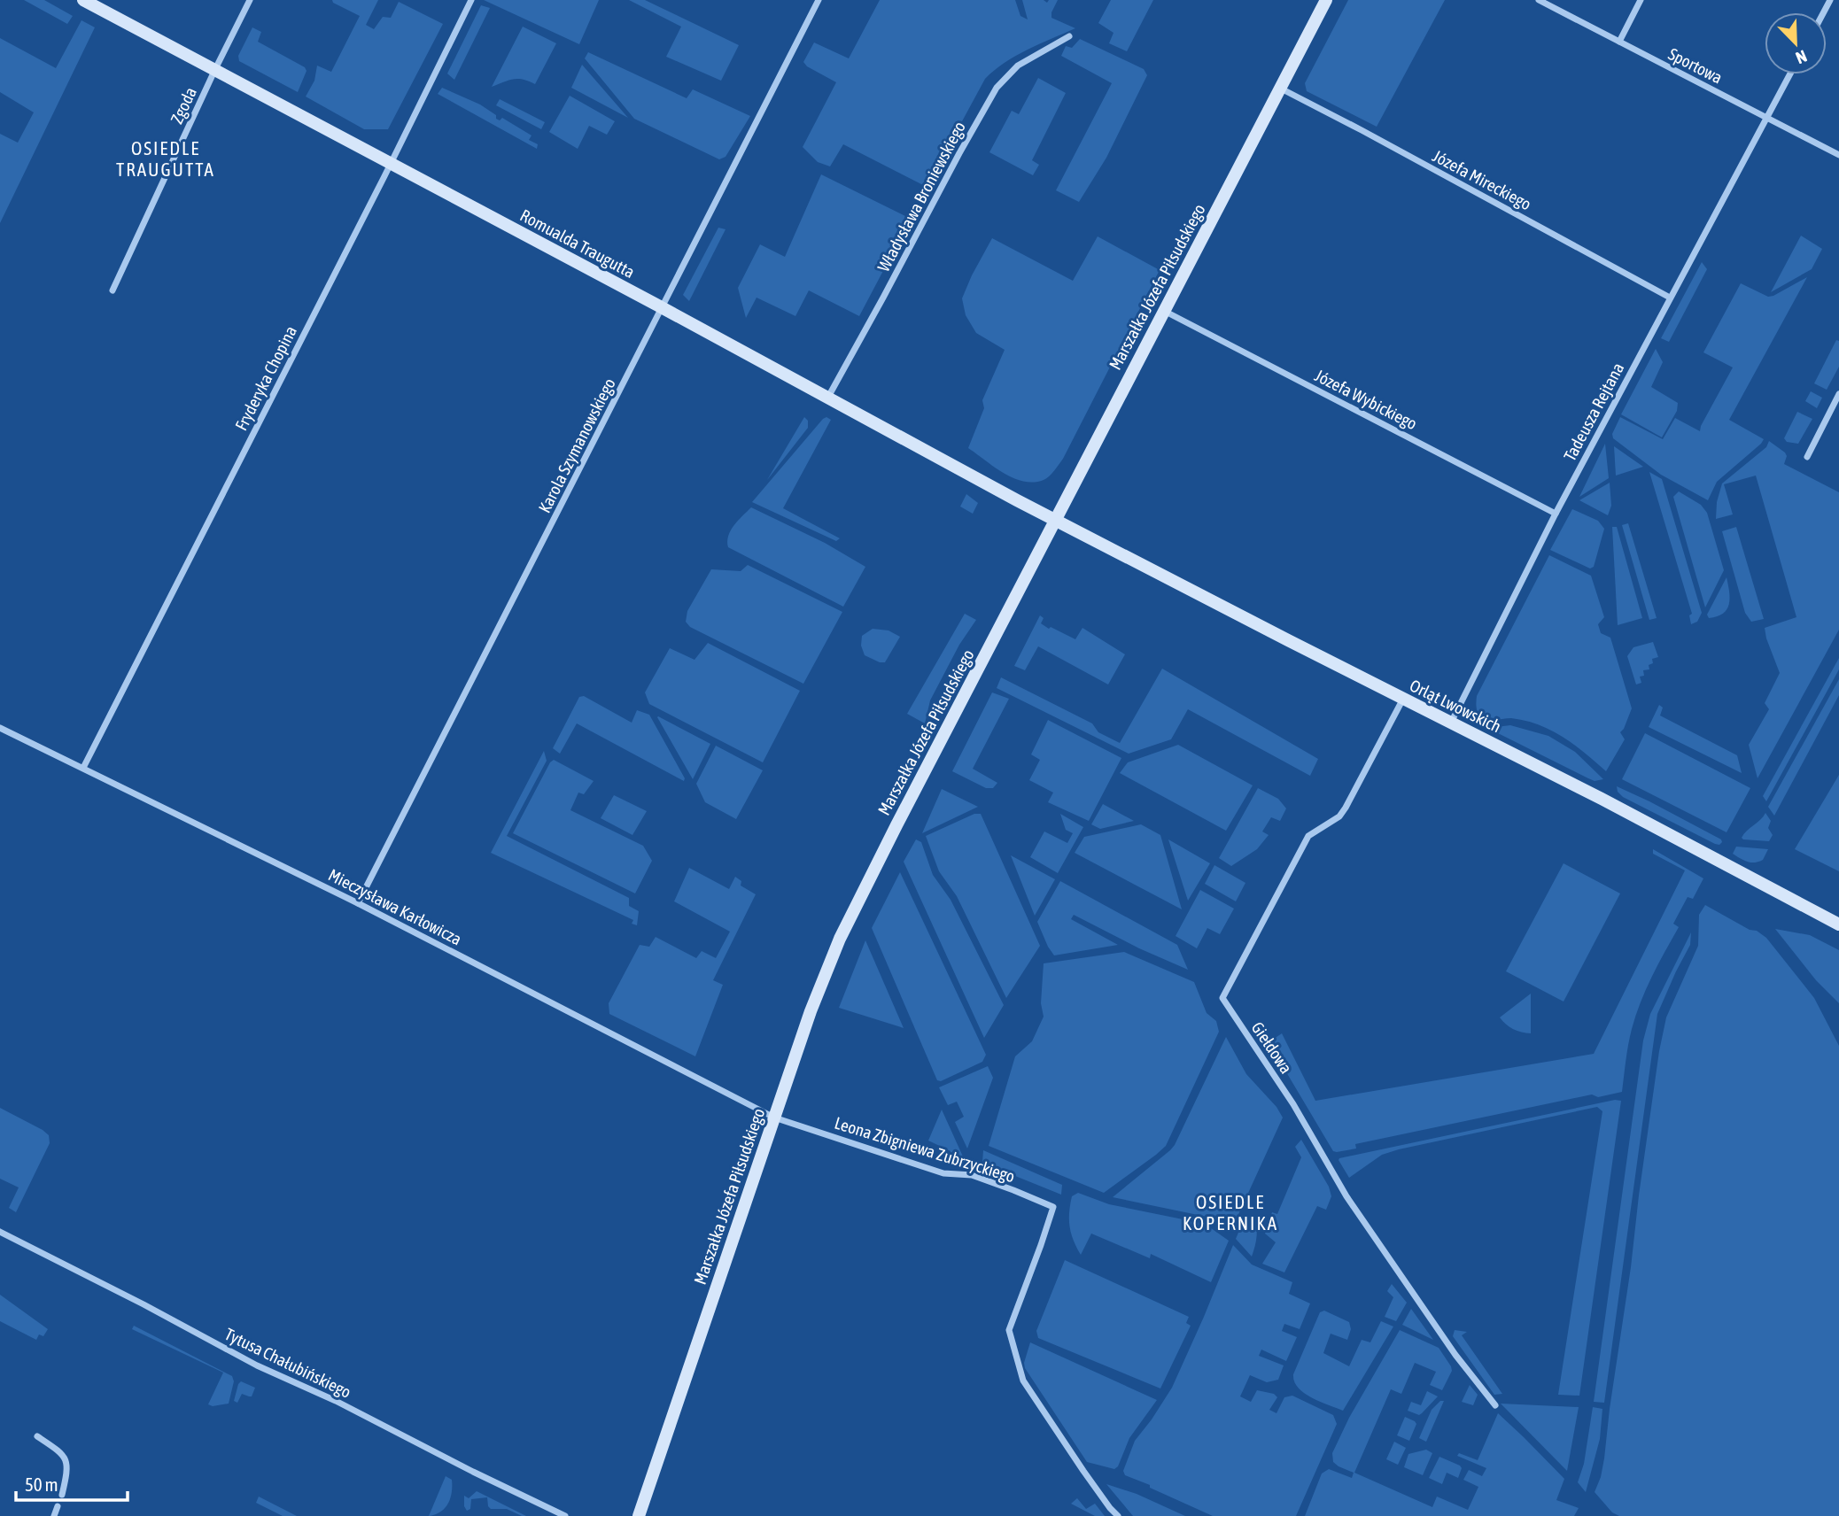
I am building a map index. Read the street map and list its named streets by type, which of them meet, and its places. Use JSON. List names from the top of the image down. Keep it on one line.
{"streets":{"main road":["Romualda Traugutta","Marszałka Józefa Piłsudskiego","Orląt Lwowskich"],"street":["Sportowa","Zgoda","Józefa Mireckiego","Władysława Broniewskiego","Fryderyka Chopina","Józefa Wybickiego","Tadeusza Rejtana","Karola Szymanowskiego","Mieczysława Karłowicza","Giełdowa","Leona Zbigniewa Zubrzyckiego","Tytusa Chałubińskiego"]},"crossings":[["Sportowa","Tadeusza Rejtana"],["Zgoda","Romualda Traugutta"],["Józefa Mireckiego","Marszałka Józefa Piłsudskiego"],["Józefa Mireckiego","Tadeusza Rejtana"],["Władysława Broniewskiego","Romualda Traugutta"],["Romualda Traugutta","Marszałka Józefa Piłsudskiego"],["Romualda Traugutta","Fryderyka Chopina"],["Romualda Traugutta","Karola Szymanowskiego"],["Romualda Traugutta","Orląt Lwowskich"],["Marszałka Józefa Piłsudskiego","Józefa Wybickiego"],["Marszałka Józefa Piłsudskiego","Orląt Lwowskich"],["Marszałka Józefa Piłsudskiego","Mieczysława Karłowicza"],["Marszałka Józefa Piłsudskiego","Leona Zbigniewa Zubrzyckiego"],["Fryderyka Chopina","Mieczysława Karłowicza"],["Józefa Wybickiego","Tadeusza Rejtana"],["Tadeusza Rejtana","Orląt Lwowskich"],["Karola Szymanowskiego","Mieczysława Karłowicza"],["Orląt Lwowskich","Giełdowa"],["Mieczysława Karłowicza","Leona Zbigniewa Zubrzyckiego"]],"districts":["OSIEDLE TRAUGUTTA","OSIEDLE KOPERNIKA"],"scale_bar":"50 m","north":"bottom right"}
